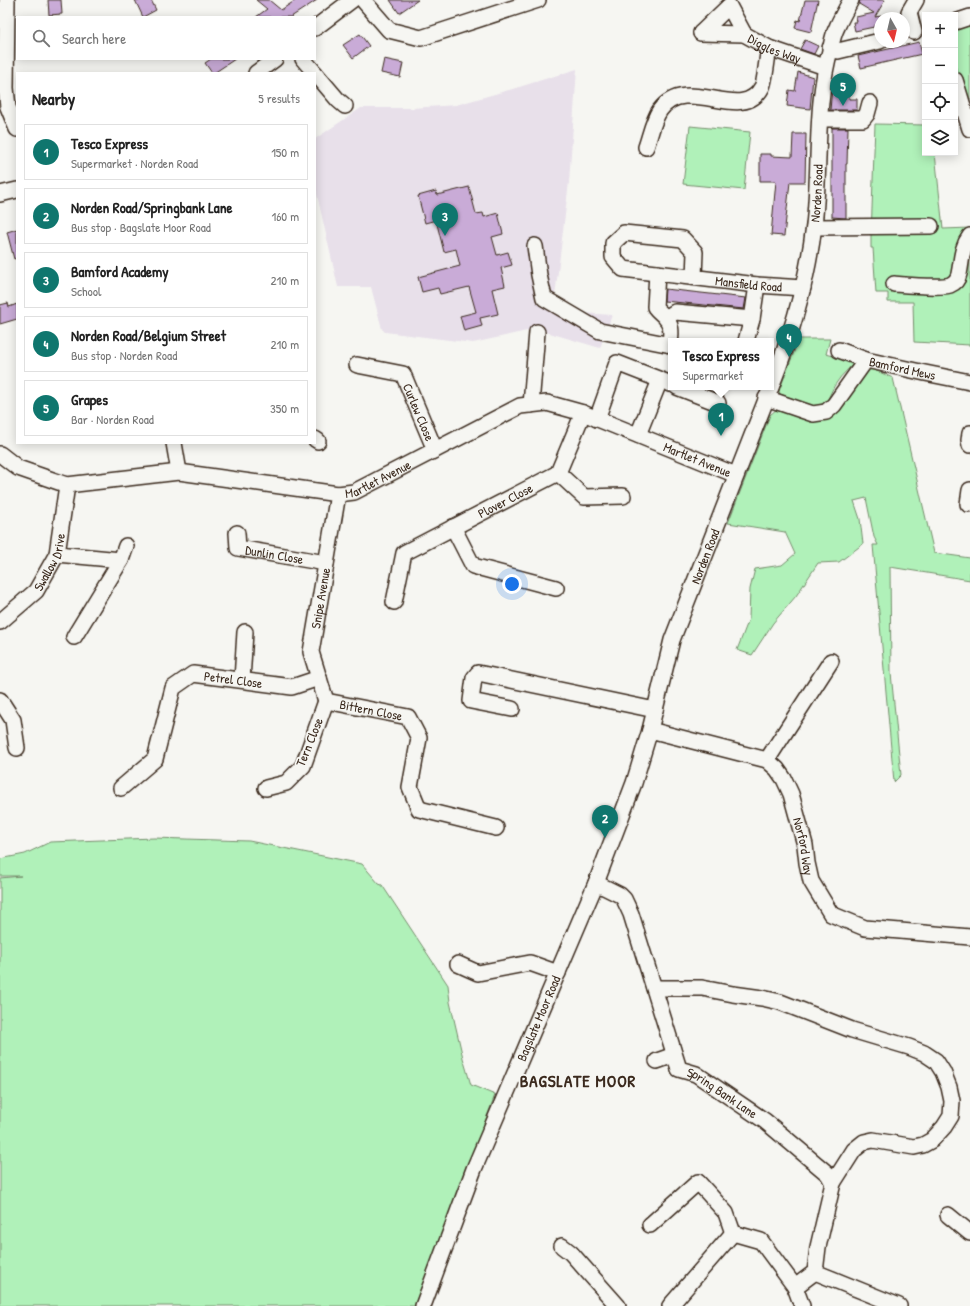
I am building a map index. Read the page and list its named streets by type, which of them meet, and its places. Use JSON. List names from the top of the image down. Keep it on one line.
{"streets":{"street":["Diggles Way","Norden Road","Mansfield Road","Bamford Mews","Curlew Close","Martlet Avenue","Plover Close","Dunlin Close","Swallow Drive","Snipe Avenue","Petrel Close","Bittern Close","Tern Close","Norford Way","Bagslate Moor Road","Spring Bank Lane"]},"crossings":[["Diggles Way","Norden Road"],["Norden Road","Mansfield Road"],["Norden Road","Bamford Mews"],["Norden Road","Martlet Avenue"],["Norden Road","Bagslate Moor Road"],["Curlew Close","Martlet Avenue"],["Martlet Avenue","Swallow Drive"],["Martlet Avenue","Snipe Avenue"],["Dunlin Close","Snipe Avenue"],["Snipe Avenue","Petrel Close"],["Snipe Avenue","Bittern Close"],["Snipe Avenue","Tern Close"],["Bittern Close","Tern Close"],["Bagslate Moor Road","Spring Bank Lane"]],"districts":["BAGSLATE MOOR"],"north":"bottom","page":{"map_buttons":["+","−"],"search":"Search here","heading":["Nearby","5 results"],"pins":["5","3","4","1","2"],"list":[{"mark":"1","name":"Tesco Express","note":"Supermarket · Norden Road","value":"150 m"},{"mark":"2","name":"Norden Road/Springbank Lane","note":"Bus stop · Bagslate Moor Road","value":"160 m"},{"mark":"3","name":"Bamford Academy","note":"School","value":"210 m"},{"mark":"4","name":"Norden Road/Belgium Street","note":"Bus stop · Norden Road","value":"210 m"},{"mark":"5","name":"Grapes","note":"Bar · Norden Road","value":"350 m"}],"popup":["Tesco Express","Supermarket"]}}
